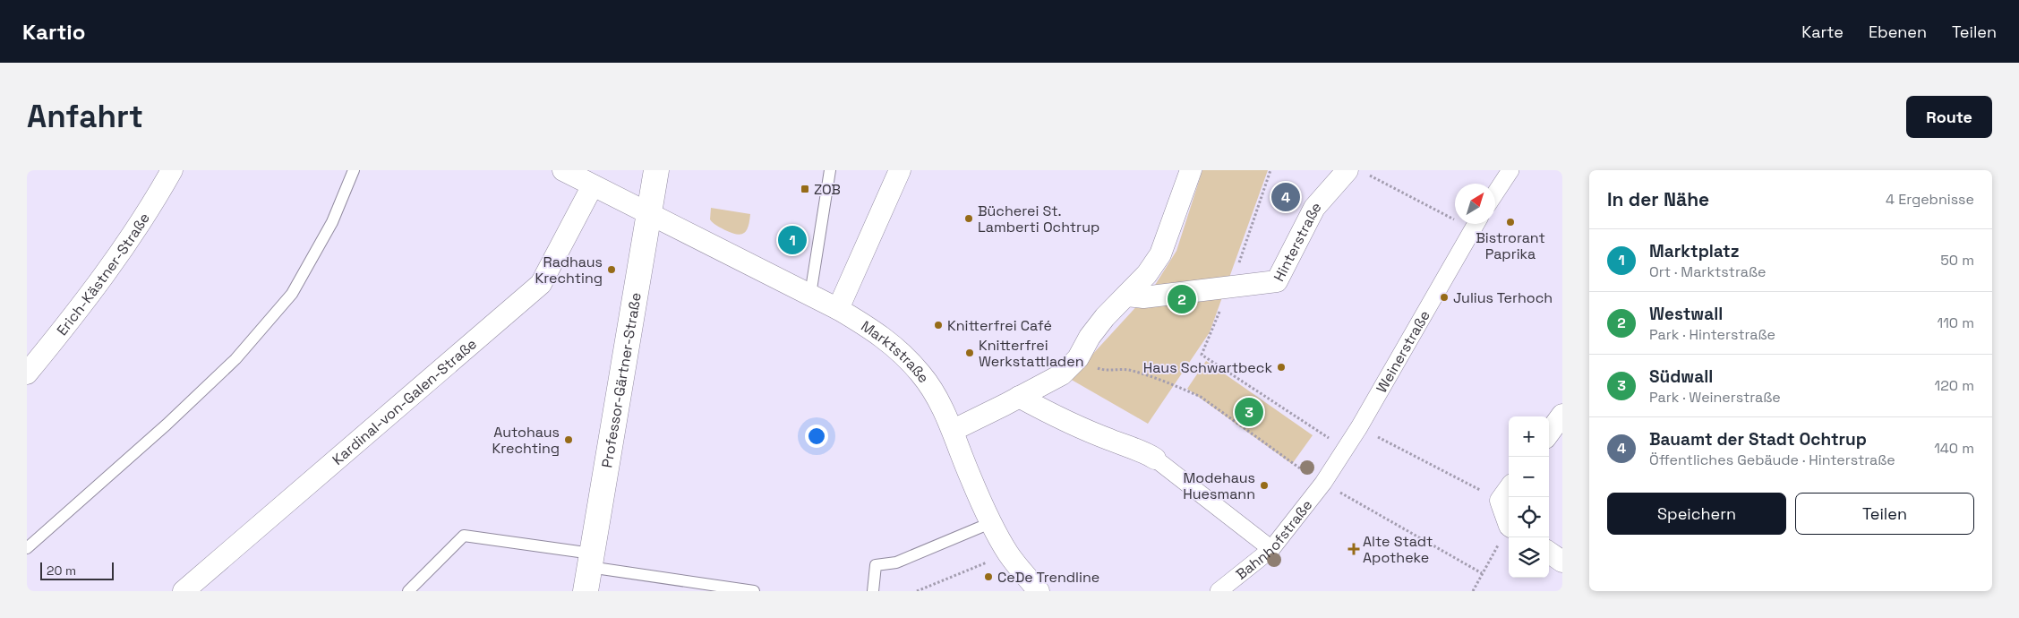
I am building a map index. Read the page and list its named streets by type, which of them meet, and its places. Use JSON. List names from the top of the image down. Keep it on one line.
{"streets":{"street":["Hinterstraße","Erich-Kästner-Straße","Weinerstraße","Marktstraße","Professor-Gärtner-Straße","Kardinal-von-Galen-Straße","Bahnhofstraße"]},"crossings":[["Weinerstraße","Bahnhofstraße"],["Marktstraße","Professor-Gärtner-Straße"],["Marktstraße","Kardinal-von-Galen-Straße"]],"places":{"transit":["ZOB"],"other":["Bücherei St. Lamberti Ochtrup","Bistrorant Paprika","Radhaus Krechting","Julius Terhoch","Knitterfrei Café","Knitterfrei Werkstattladen","Haus Schwartbeck","Autohaus Krechting","Modehaus Huesmann","CeDe Trendline"],"health":["Alte Stadt Apotheke"]},"scale_bar":"20 m","north":"top right","page":{"header":"Kartio","nav":["Karte","Ebenen","Teilen"],"buttons":["Route",["Speichern","Teilen"]],"title":"Anfahrt","heading":["In der Nähe","4 Ergebnisse"],"pins":["4","1","2","3"],"list":[{"mark":"1","name":"Marktplatz","note":"Ort · Marktstraße","value":"50 m"},{"mark":"2","name":"Westwall","note":"Park · Hinterstraße","value":"110 m"},{"mark":"3","name":"Südwall","note":"Park · Weinerstraße","value":"120 m"},{"mark":"4","name":"Bauamt der Stadt Ochtrup","note":"Öffentliches Gebäude · Hinterstraße","value":"140 m"}],"map_buttons":["+","−"],"scale":"20 m"}}
